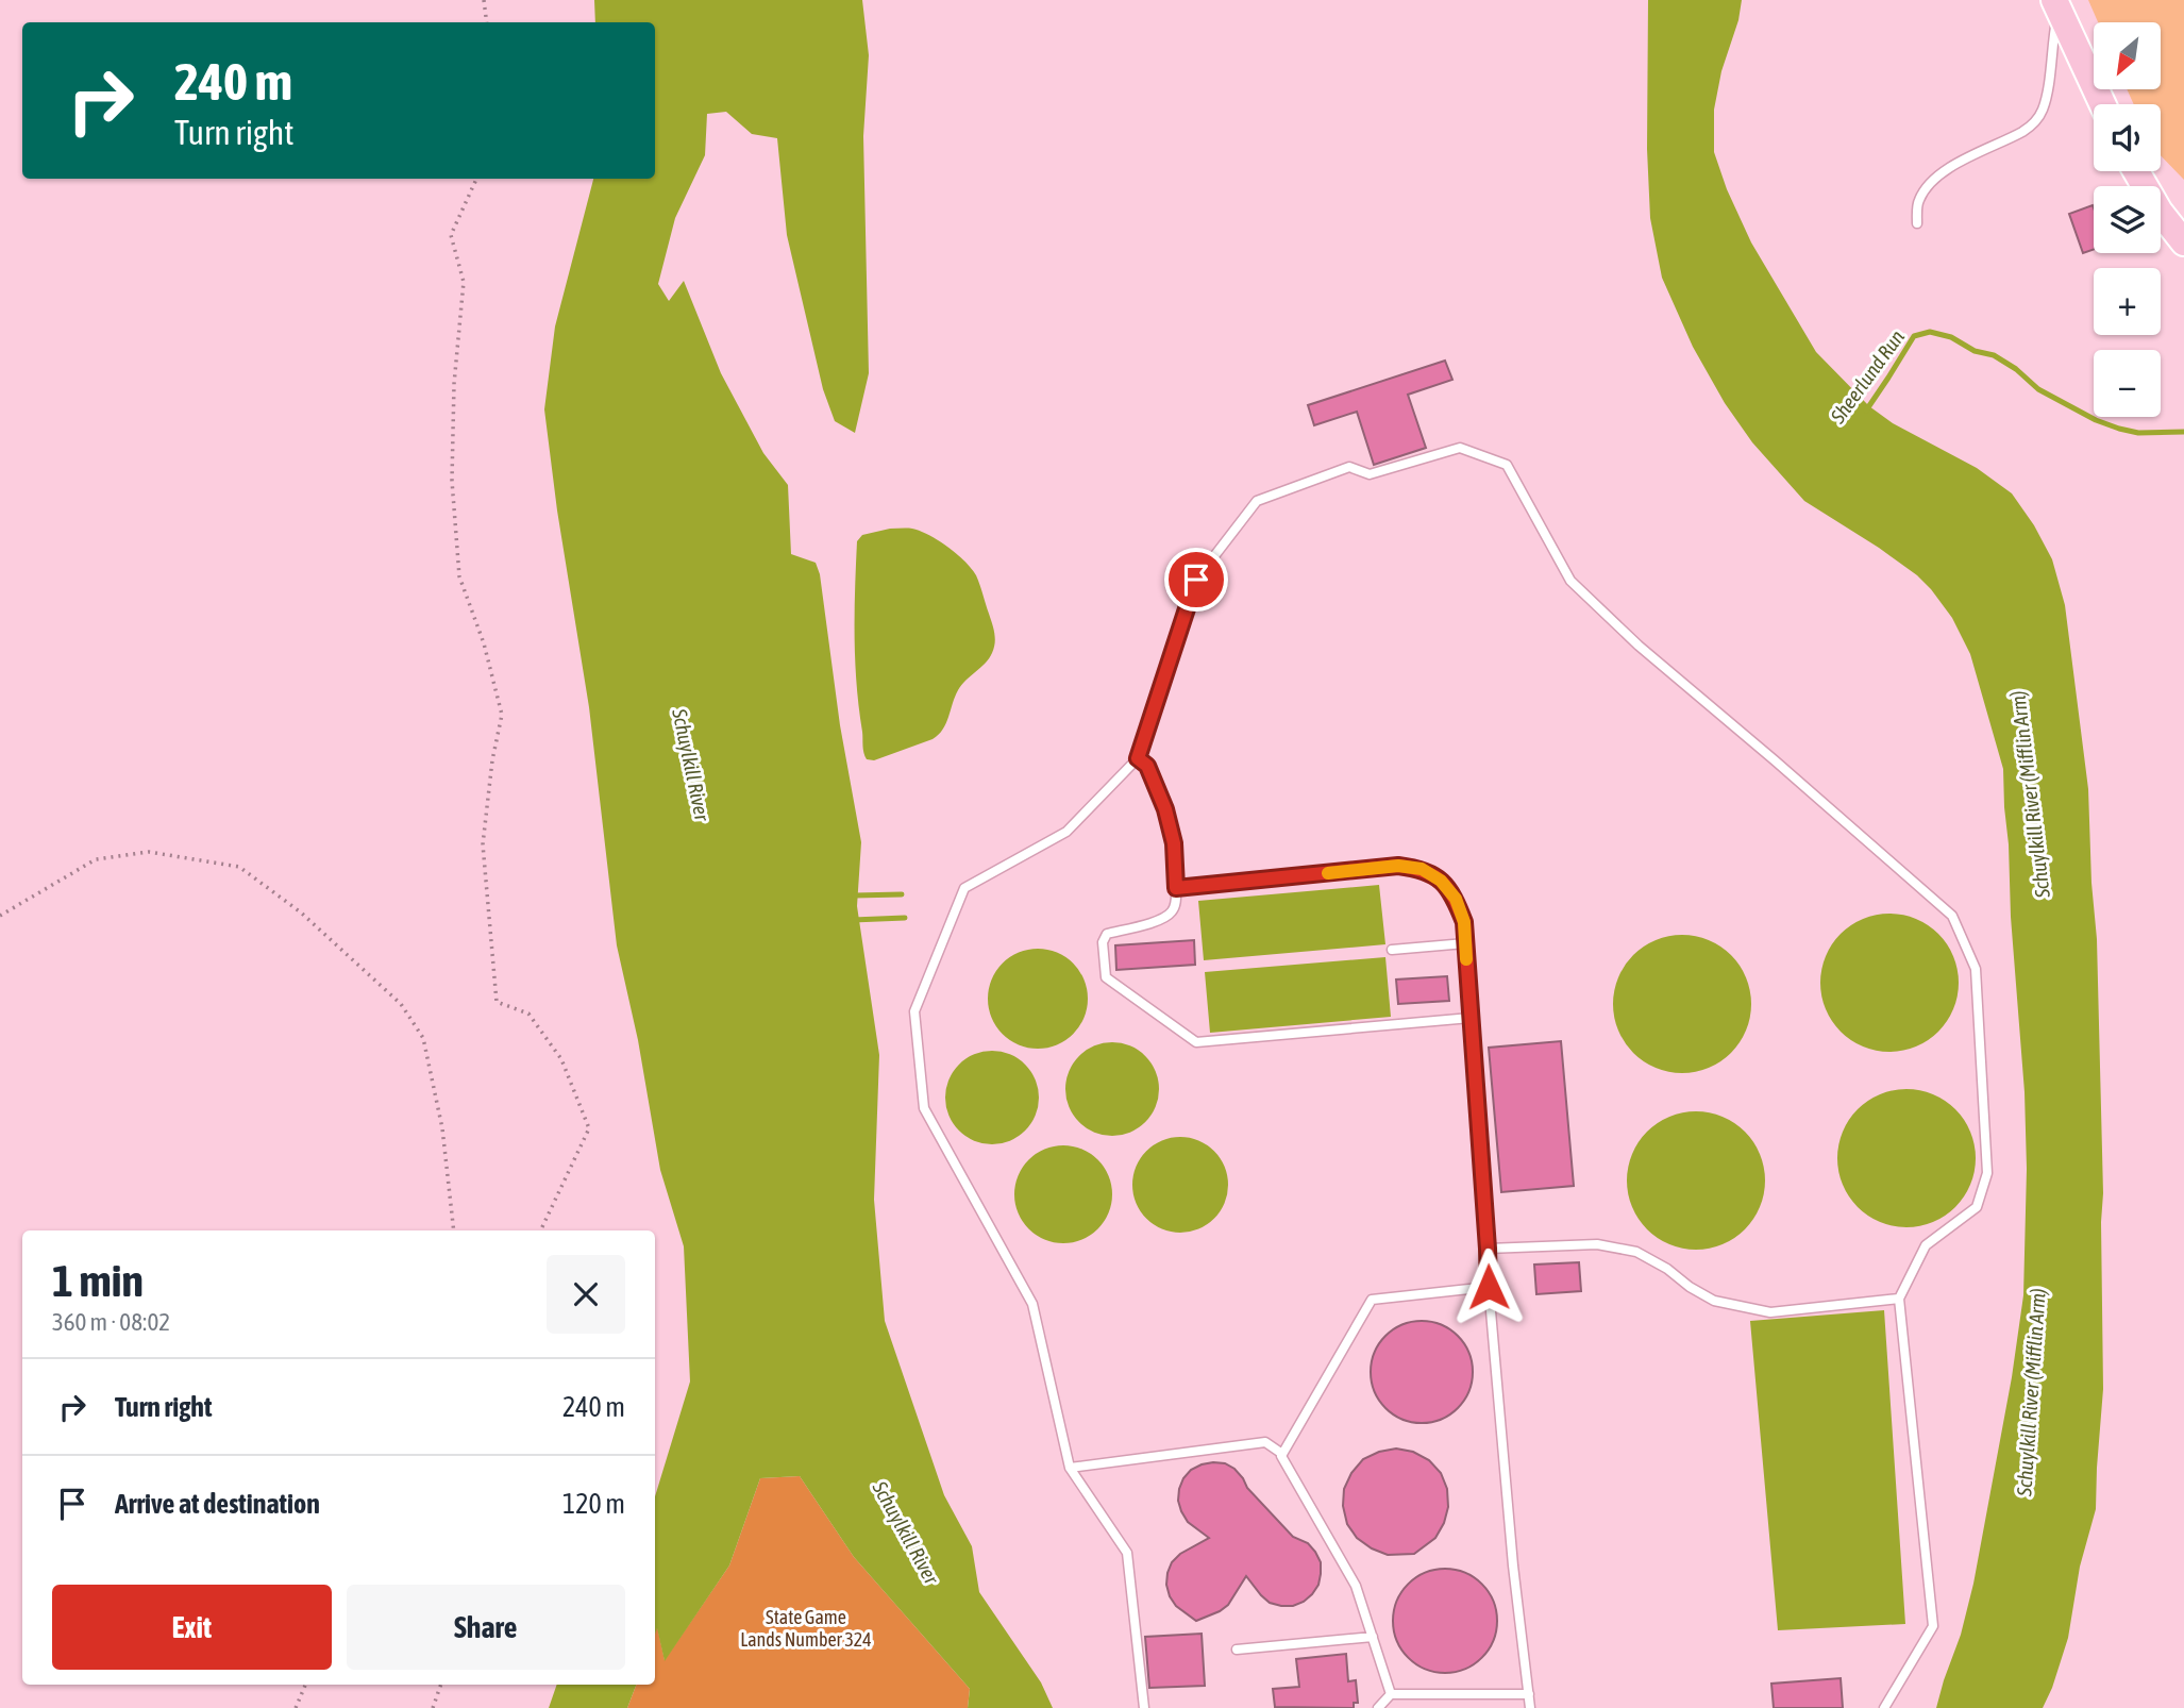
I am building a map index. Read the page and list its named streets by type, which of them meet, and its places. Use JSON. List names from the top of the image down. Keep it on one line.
{"water":["Sheerlund Run","Schuylkill River","Schuylkill River (Mifflin Arm)"],"parks":["State Game Lands Number 324"],"north":"bottom left","page":{"map_buttons":["+","−"],"turn":["240 m","Turn right"],"heading":["1 min","360 m · 08:02"],"list":[{"name":"Turn right","value":"240 m"},{"name":"Arrive at destination","value":"120 m"}],"buttons":["Exit","Share"]}}
